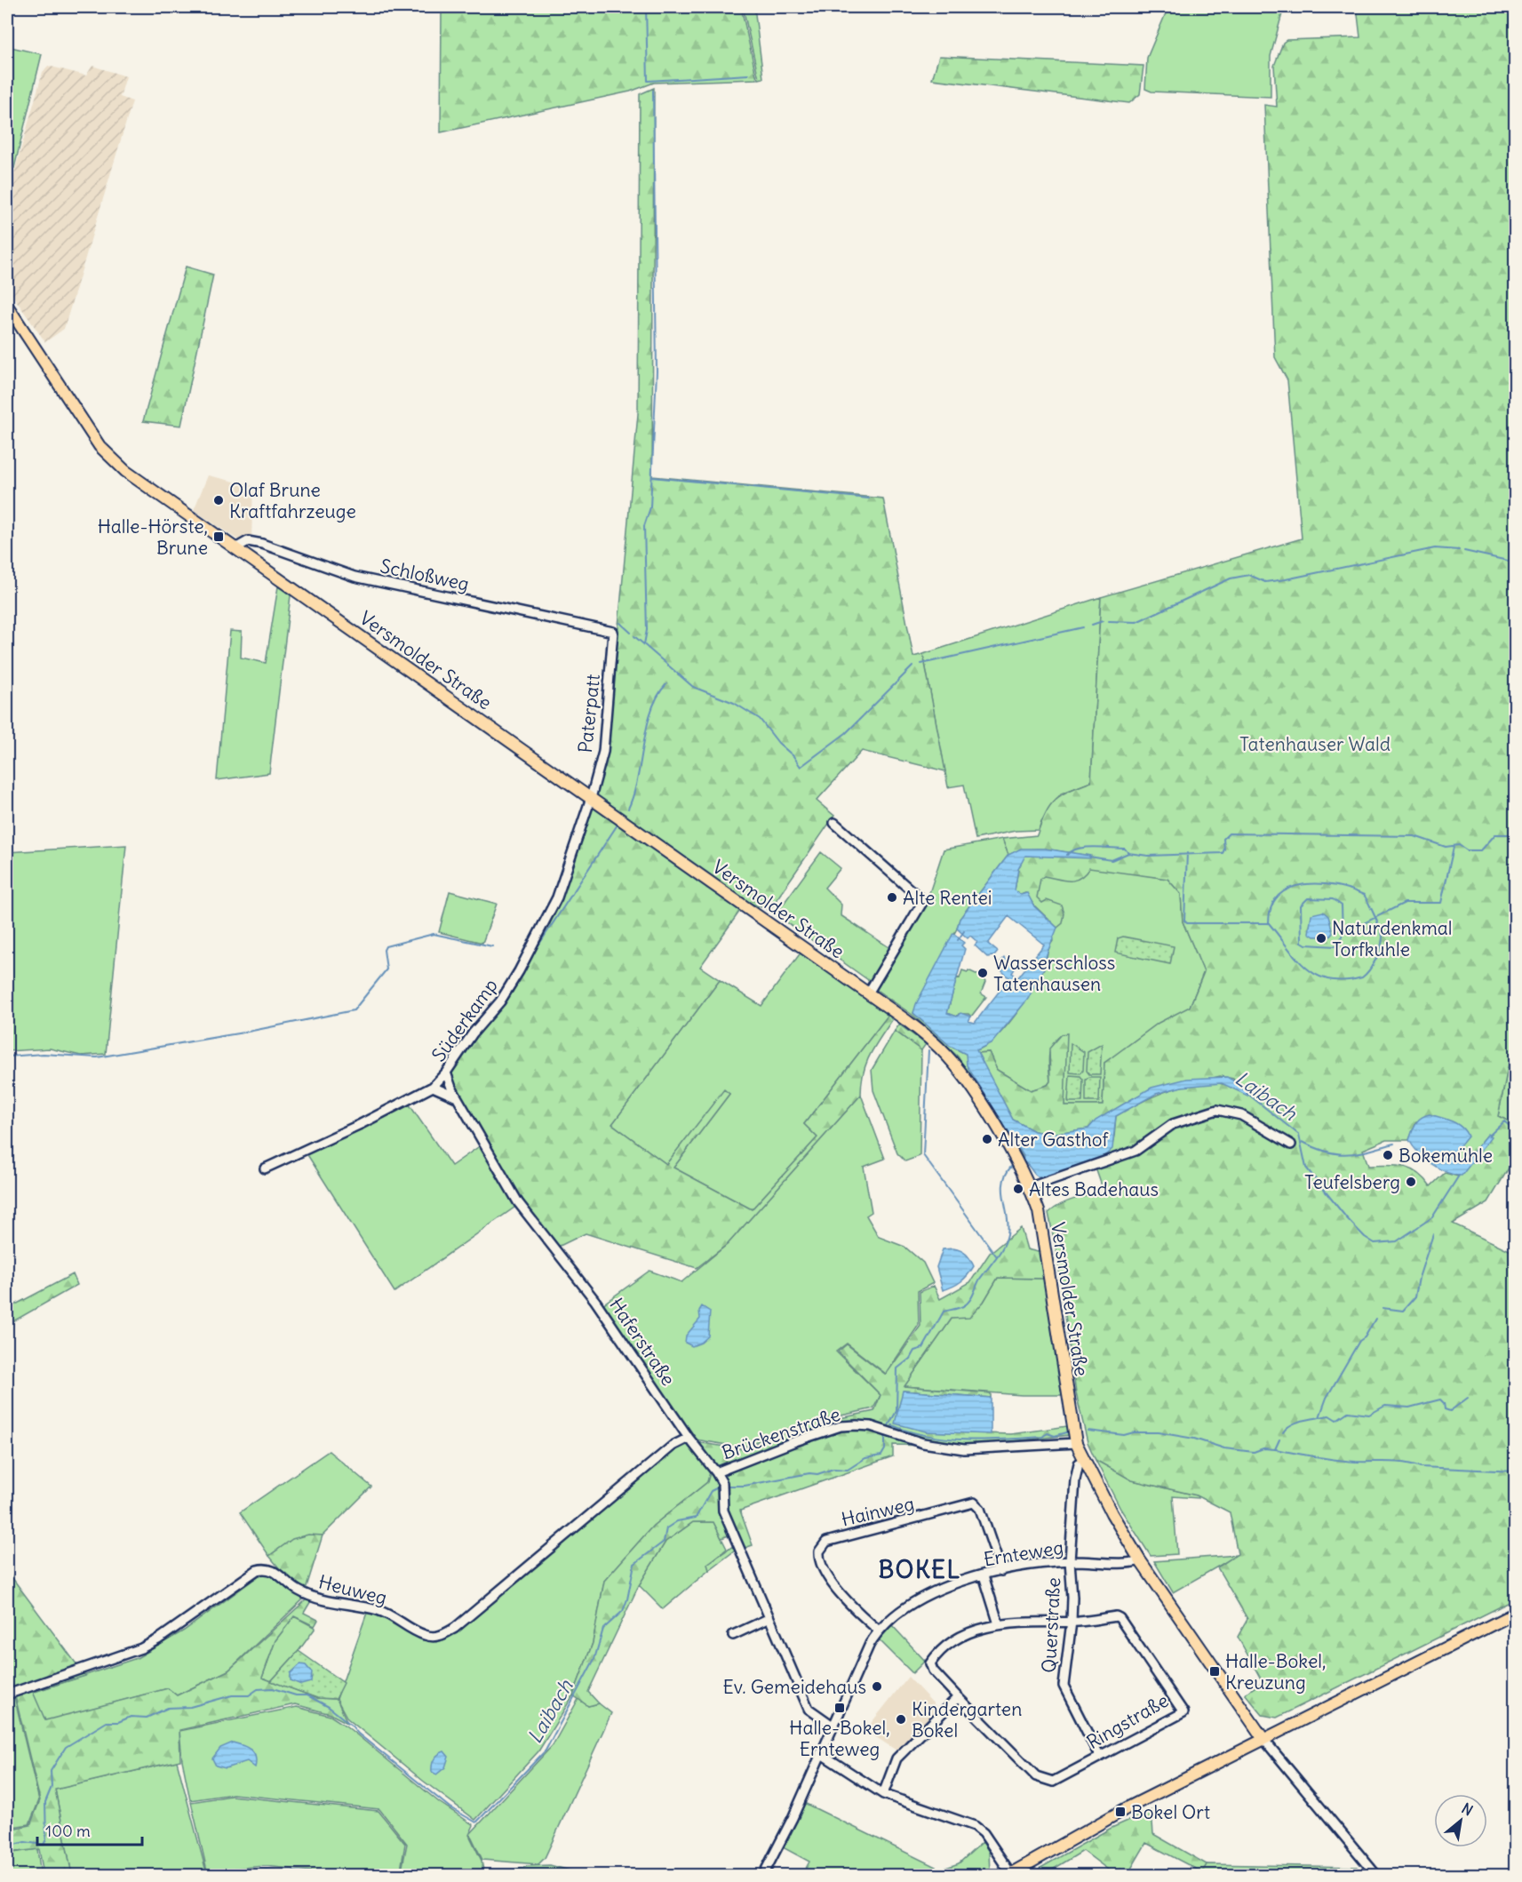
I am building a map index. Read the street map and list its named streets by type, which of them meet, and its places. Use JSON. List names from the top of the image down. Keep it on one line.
{"streets":{"main road":["Versmolder Straße"],"street":["Schloßweg","Paterpatt","Süderkamp","Haferstraße","Brückenstraße","Hainweg","Ernteweg","Heuweg","Querstraße","Ringstraße"]},"crossings":[["Schloßweg","Versmolder Straße"],["Schloßweg","Paterpatt"],["Versmolder Straße","Paterpatt"],["Versmolder Straße","Süderkamp"],["Versmolder Straße","Brückenstraße"],["Versmolder Straße","Ernteweg"],["Versmolder Straße","Querstraße"],["Paterpatt","Süderkamp"],["Süderkamp","Haferstraße"],["Haferstraße","Brückenstraße"],["Haferstraße","Ernteweg"],["Haferstraße","Heuweg"],["Hainweg","Ernteweg"],["Ernteweg","Querstraße"],["Querstraße","Ringstraße"]],"districts":["BOKEL"],"water":["Laibach"],"parks":["Tatenhauser Wald"],"places":{"other":["Olaf Brune Kraftfahrzeuge","Alte Rentei","Naturdenkmal Torfkuhle","Wasserschloss Tatenhausen","Alter Gasthof","Bokemühle","Teufelsberg","Altes Badehaus","Ev. Gemeidehaus","Kindergarten Bokel"],"transit":["Halle-Hörste, Brune","Halle-Bokel, Kreuzung","Halle-Bokel, Ernteweg","Bokel Ort"]},"scale_bar":"100 m","north":"top right"}
